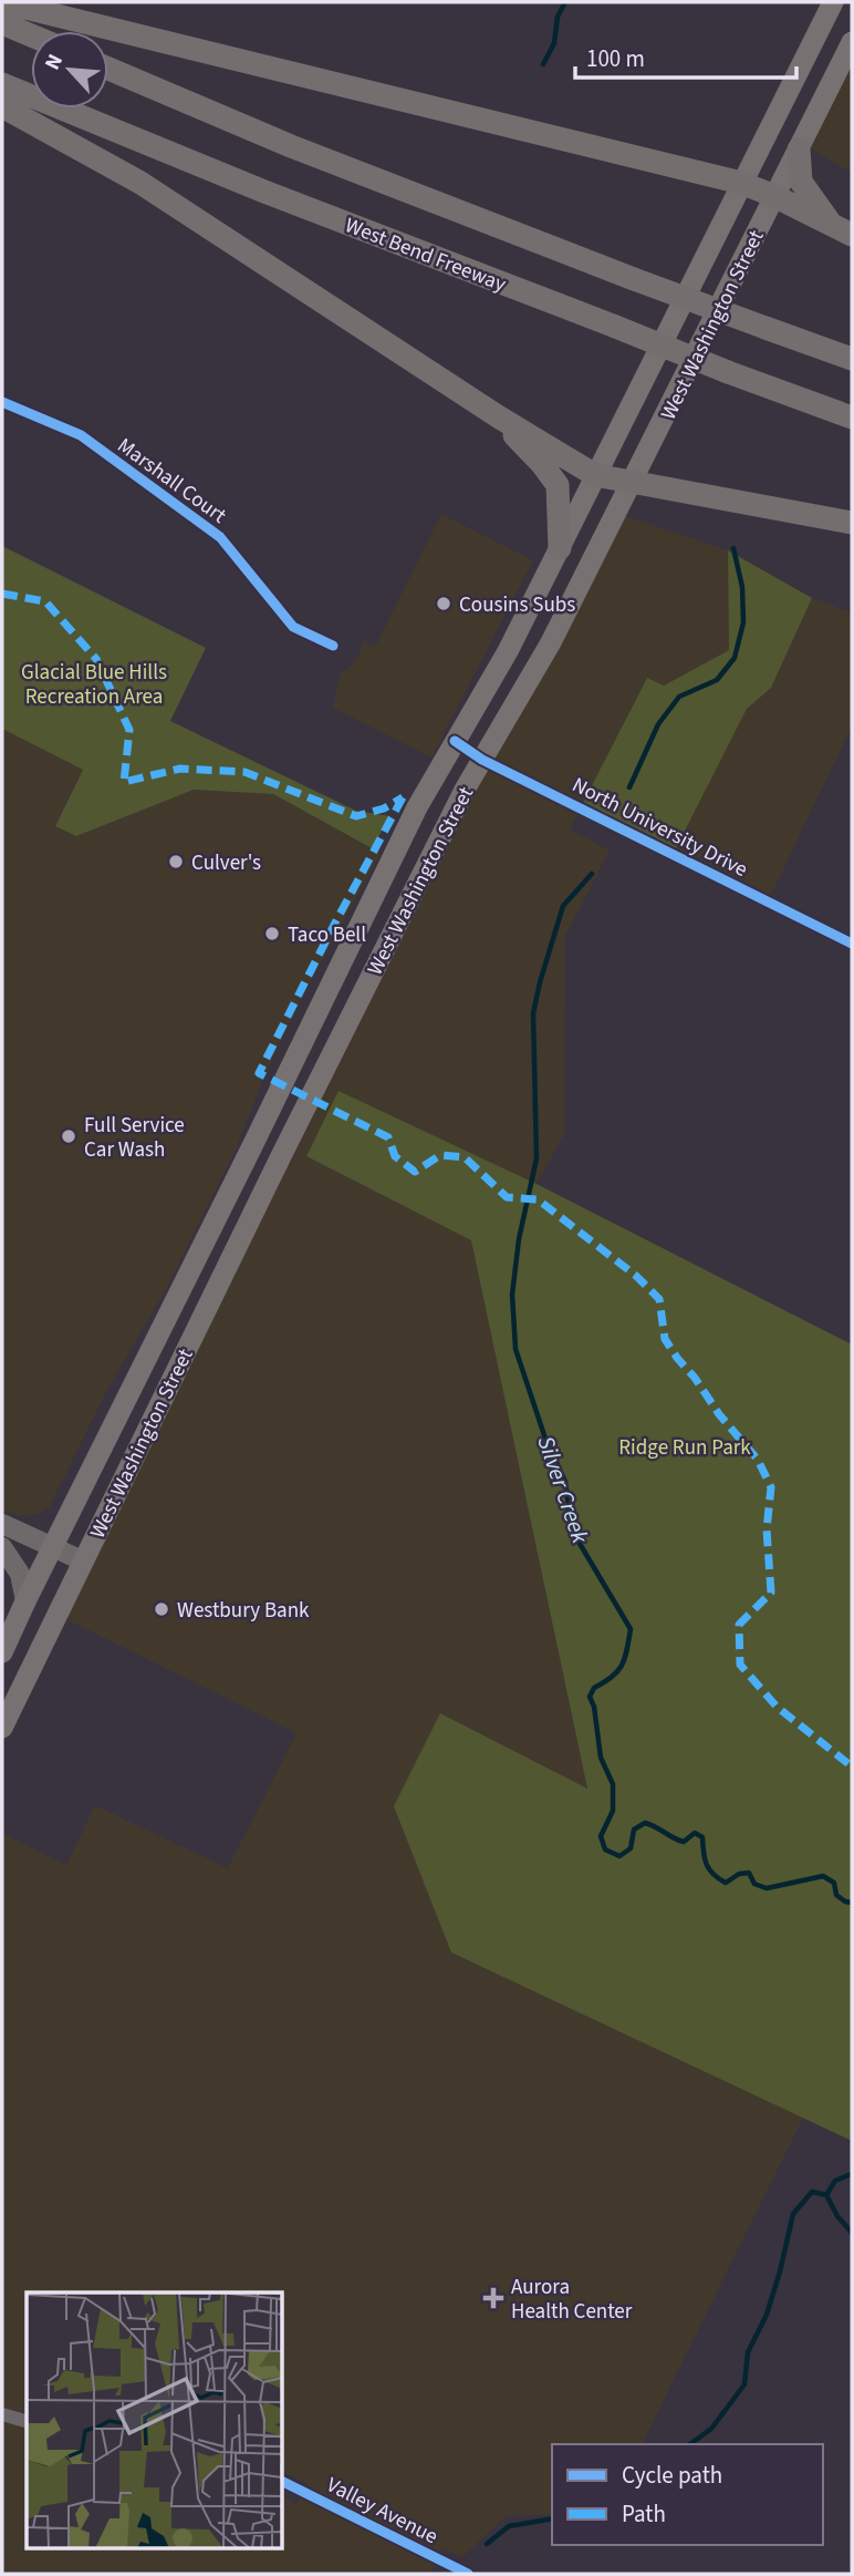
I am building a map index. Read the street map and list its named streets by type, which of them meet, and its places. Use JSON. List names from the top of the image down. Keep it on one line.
{"streets":{"highway":["West Bend Freeway"],"main road":["West Washington Street"],"street":["Marshall Court","North University Drive","Valley Avenue"]},"crossings":[["West Washington Street","North University Drive"]],"water":["Silver Creek"],"parks":["Glacial Blue Hills Recreation Area","Ridge Run Park"],"places":{"other":["Cousins Subs","Culver's","Taco Bell","Full Service Car Wash","Westbury Bank"],"health":["Aurora Health Center"]},"legend":["Cycle path","Path"],"scale_bar":"100 m","north":"top left"}
